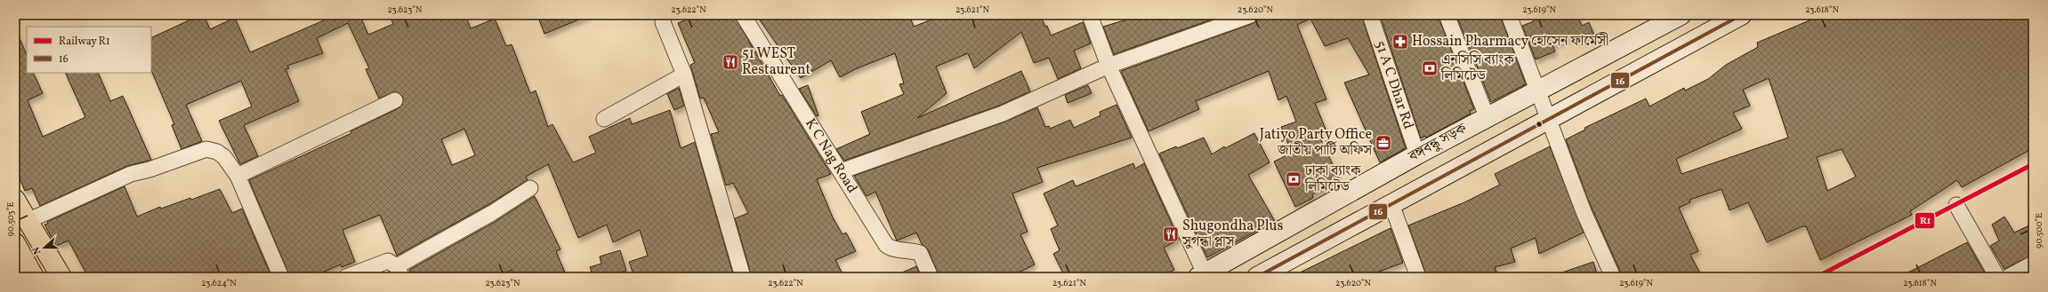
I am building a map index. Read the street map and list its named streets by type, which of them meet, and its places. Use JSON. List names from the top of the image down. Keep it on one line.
{"streets":{"main road":["বঙ্গবন্ধু সড়ক"],"street":["51 A C Dhar Rd","K C Nag Road"]},"crossings":[["51 A C Dhar Rd","বঙ্গবন্ধু সড়ক"]],"places":{"pharmacy":["Hossain Pharmacy হোসেন ফার্মেসী"],"restaurant":["51 WEST Restaurent","Shugondha Plus সুগন্ধা প্লাস"],"bank":["এনসিসি ব্যাংক লিমিটেড","ঢাকা ব্যাংক লিমিটেড"],"office":["Jatiyo Party Office জাতীয় পার্টি অফিস"]},"lines":["transit line 16","rail line R1"],"legend":["Railway R1","16"],"north":"left","coordinates":["23.623°N","23.622°N","23.621°N","23.620°N","23.619°N","23.618°N","90.503°E","90.500°E","23.624°N"]}
